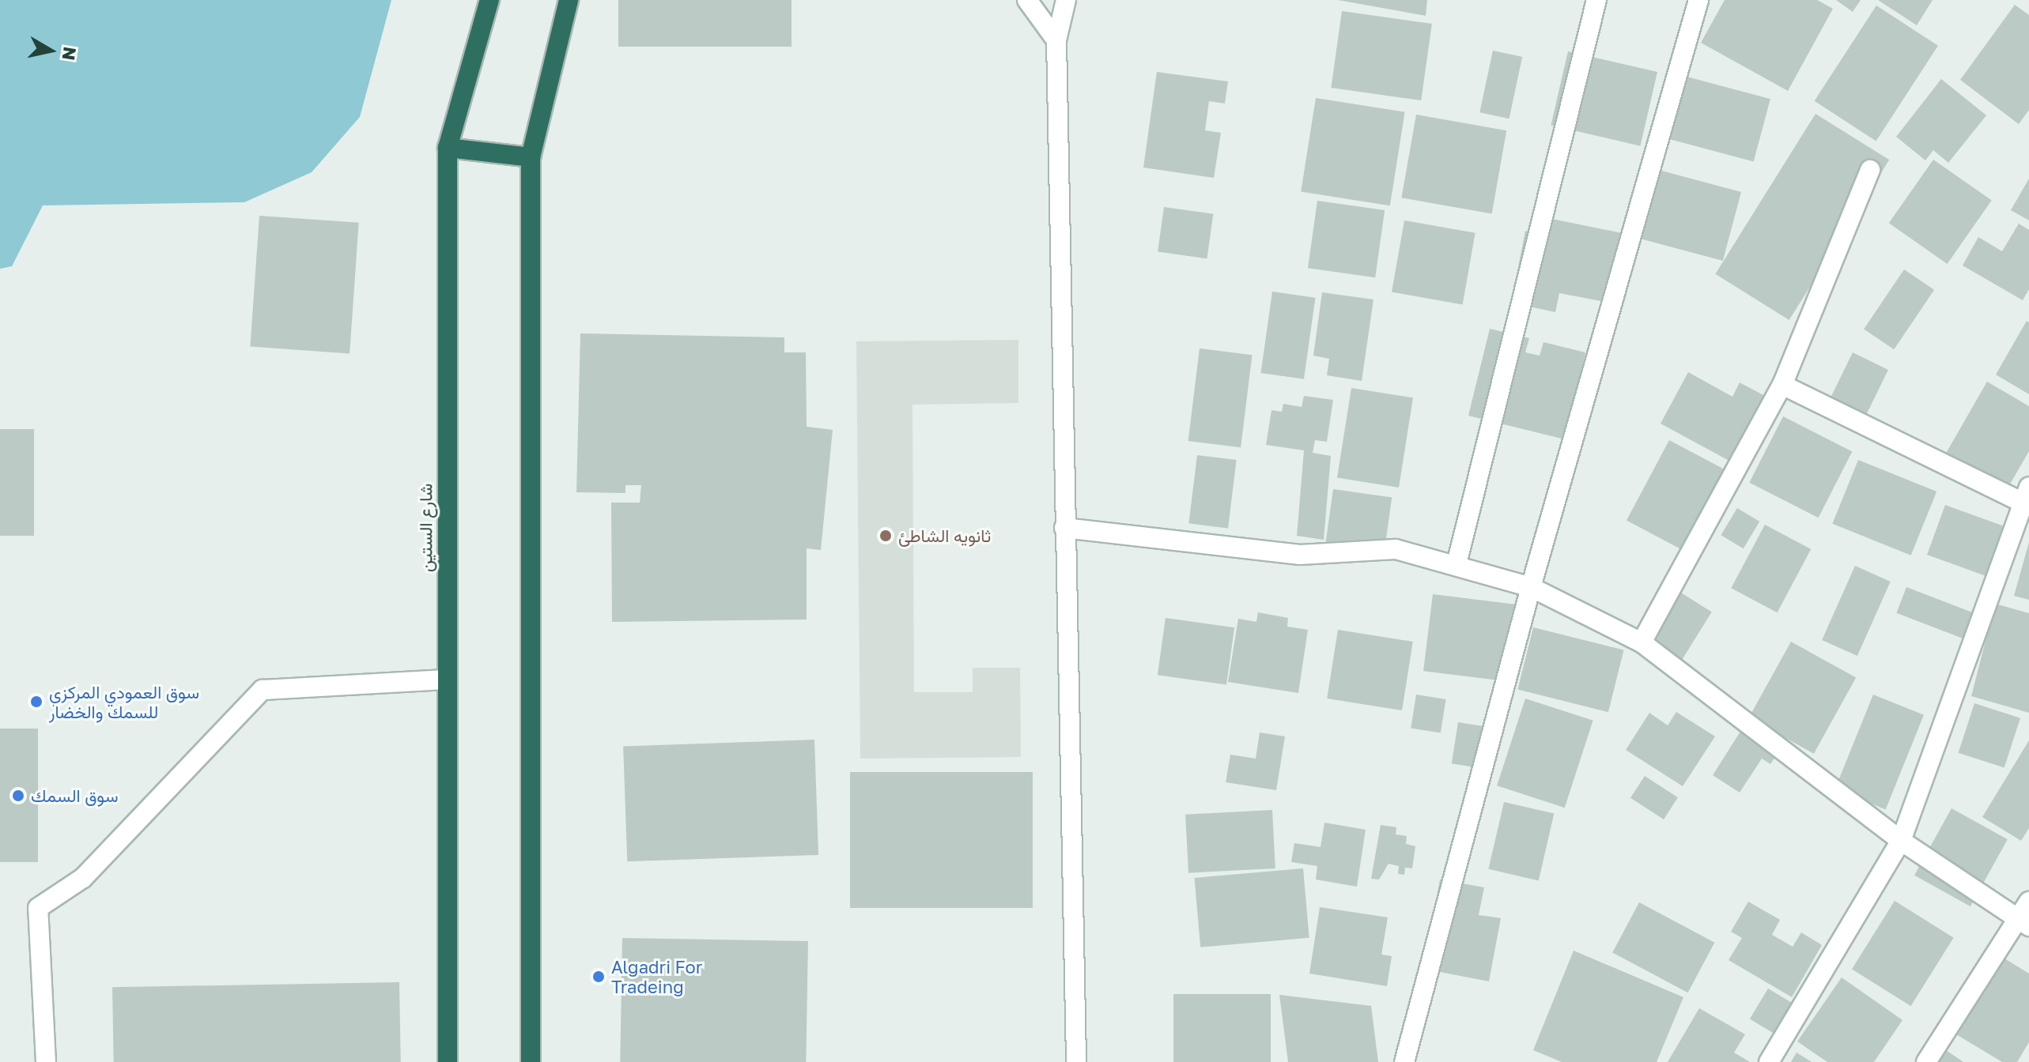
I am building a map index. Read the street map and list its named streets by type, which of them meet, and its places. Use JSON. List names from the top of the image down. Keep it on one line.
{"streets":{"highway":["شارع الستين"]},"places":["ثانويه الشاطئ","سوق العمودي المركزي للسمك والخضار","سوق السمك","Algadri For Tradeing"],"north":"right"}
